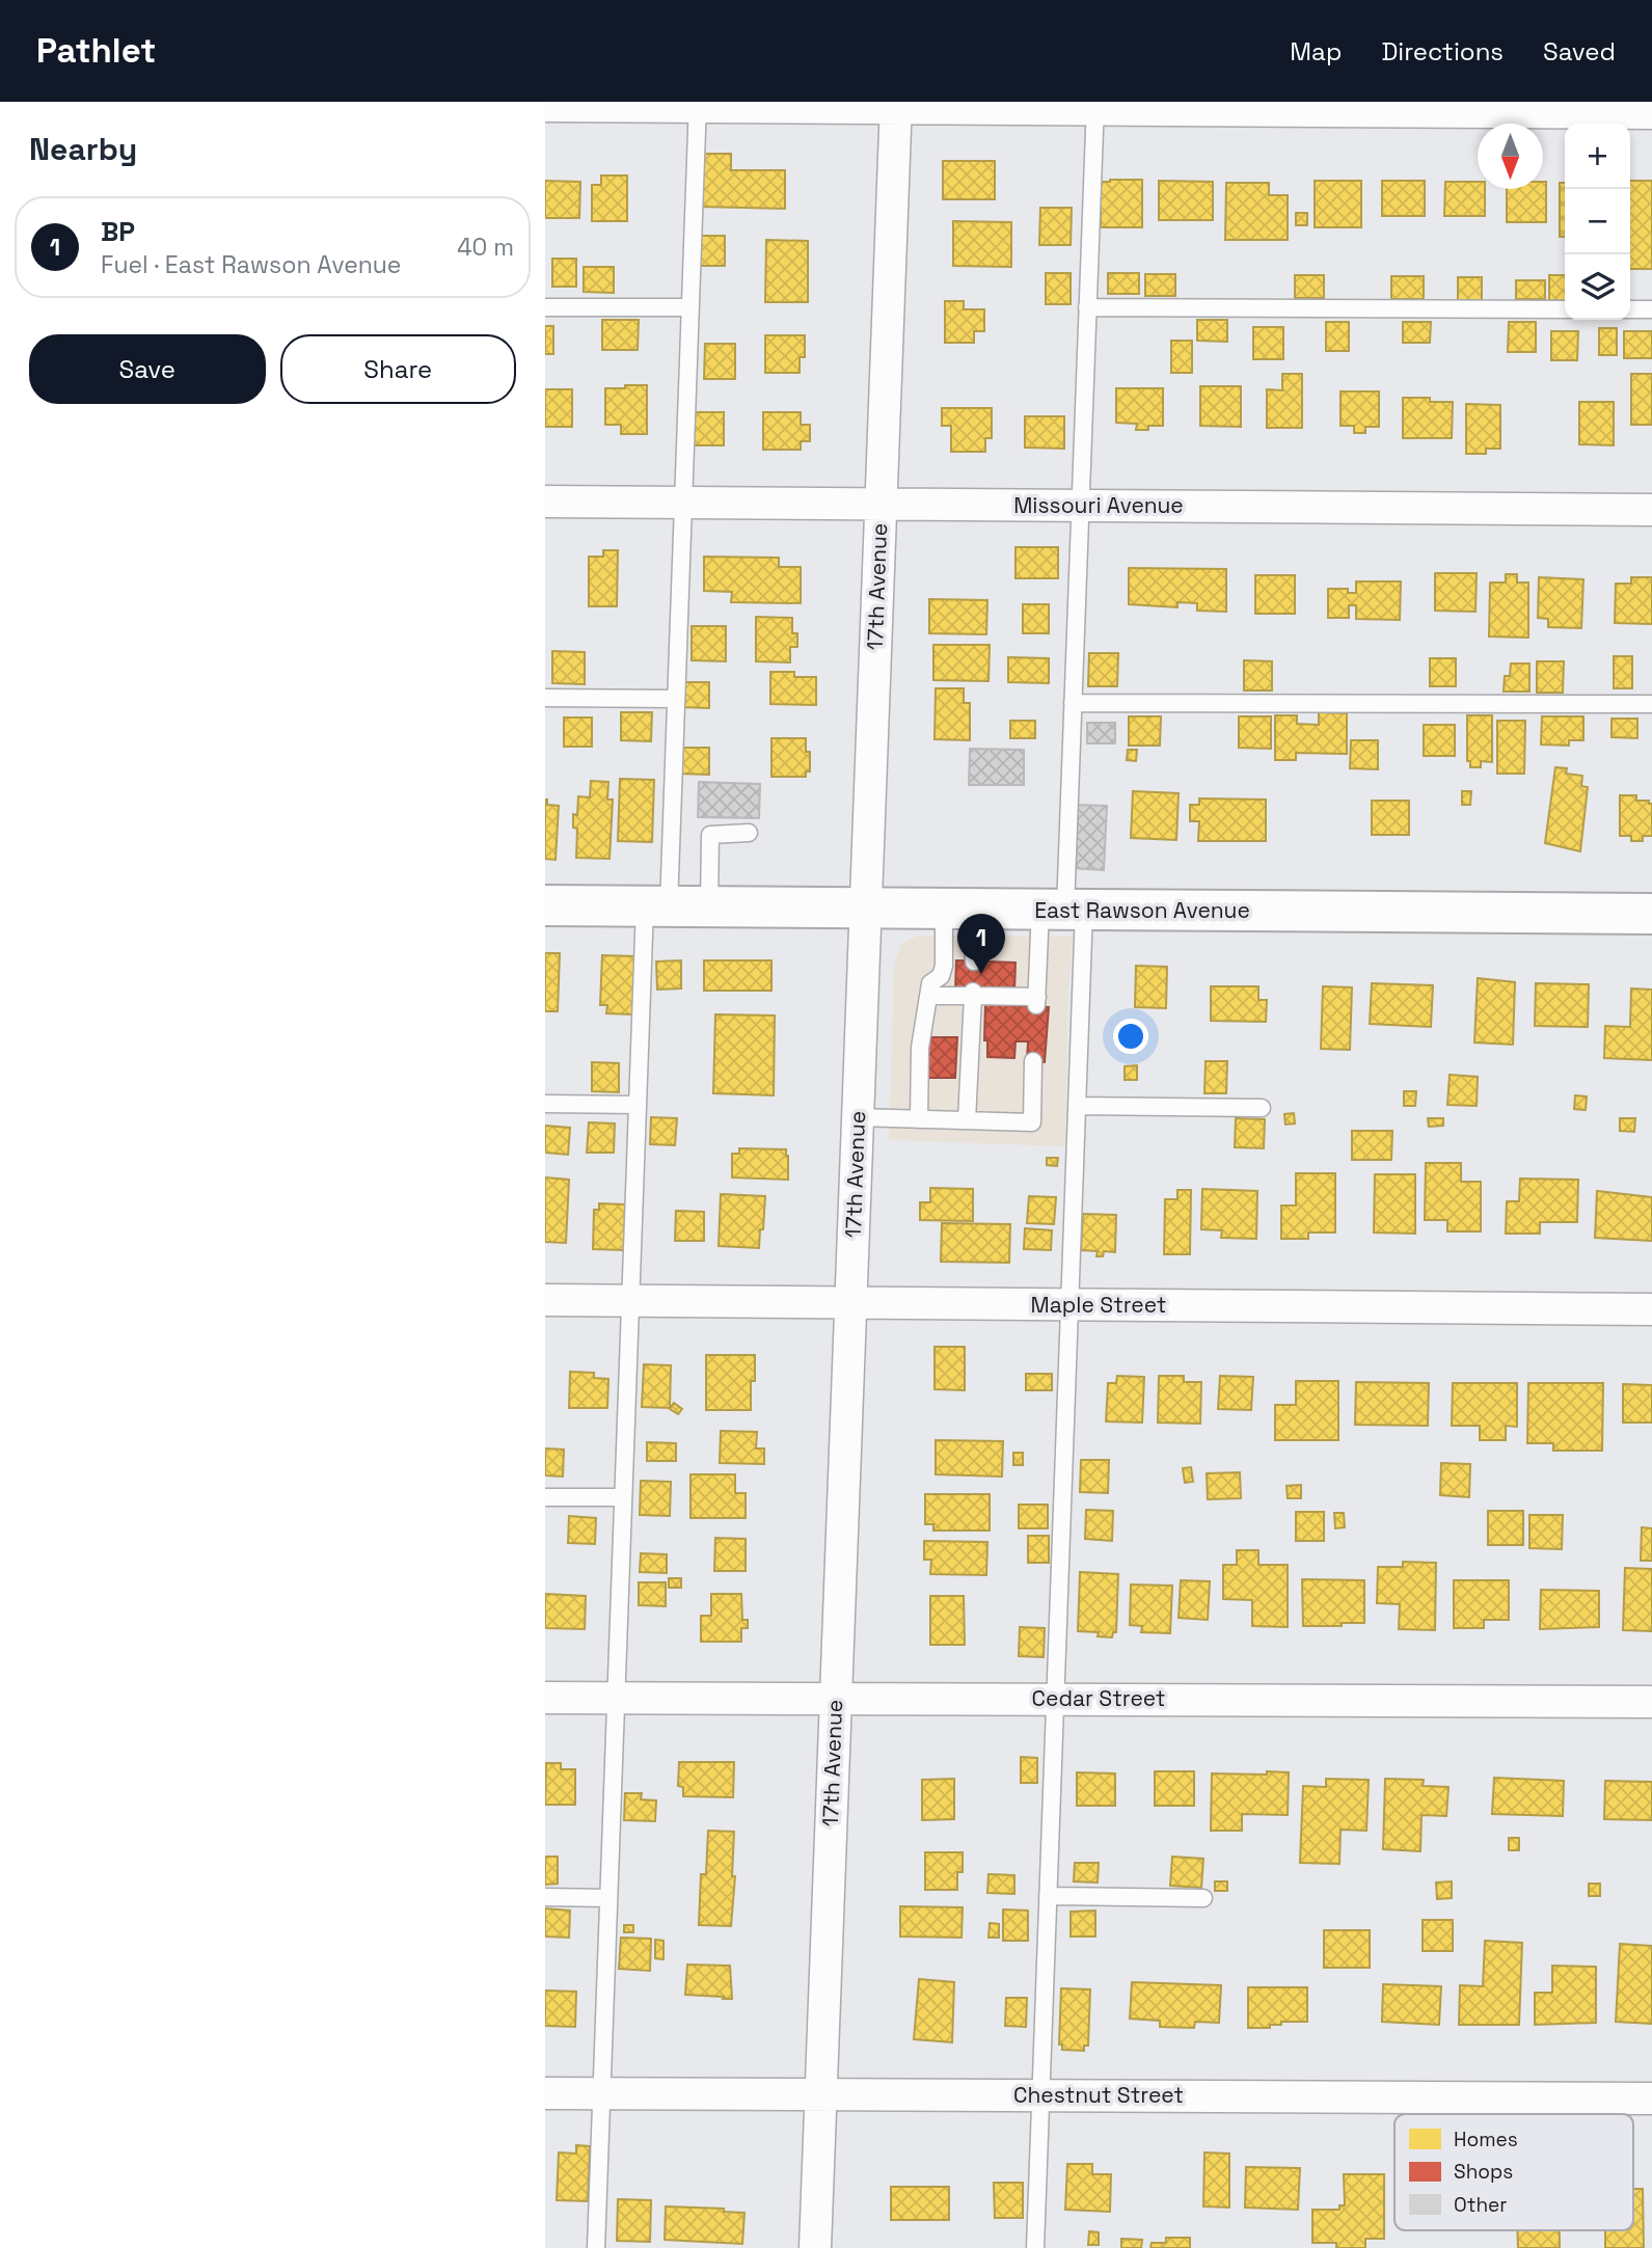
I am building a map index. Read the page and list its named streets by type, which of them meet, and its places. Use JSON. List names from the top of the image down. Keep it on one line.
{"streets":{"main road":["East Rawson Avenue"],"street":["Missouri Avenue","17th Avenue","Maple Street","Cedar Street","Chestnut Street"]},"crossings":[["Missouri Avenue","17th Avenue"],["17th Avenue","East Rawson Avenue"],["17th Avenue","Maple Street"],["17th Avenue","Cedar Street"],["17th Avenue","Chestnut Street"]],"legend":["Homes","Shops","Other"],"north":"bottom","page":{"header":"Pathlet","nav":["Map","Directions","Saved"],"heading":"Nearby","map_buttons":["+","−"],"list":[{"mark":"1","name":"BP","note":"Fuel · East Rawson Avenue","value":"40 m"}],"buttons":["Save","Share"],"pins":"1"}}
